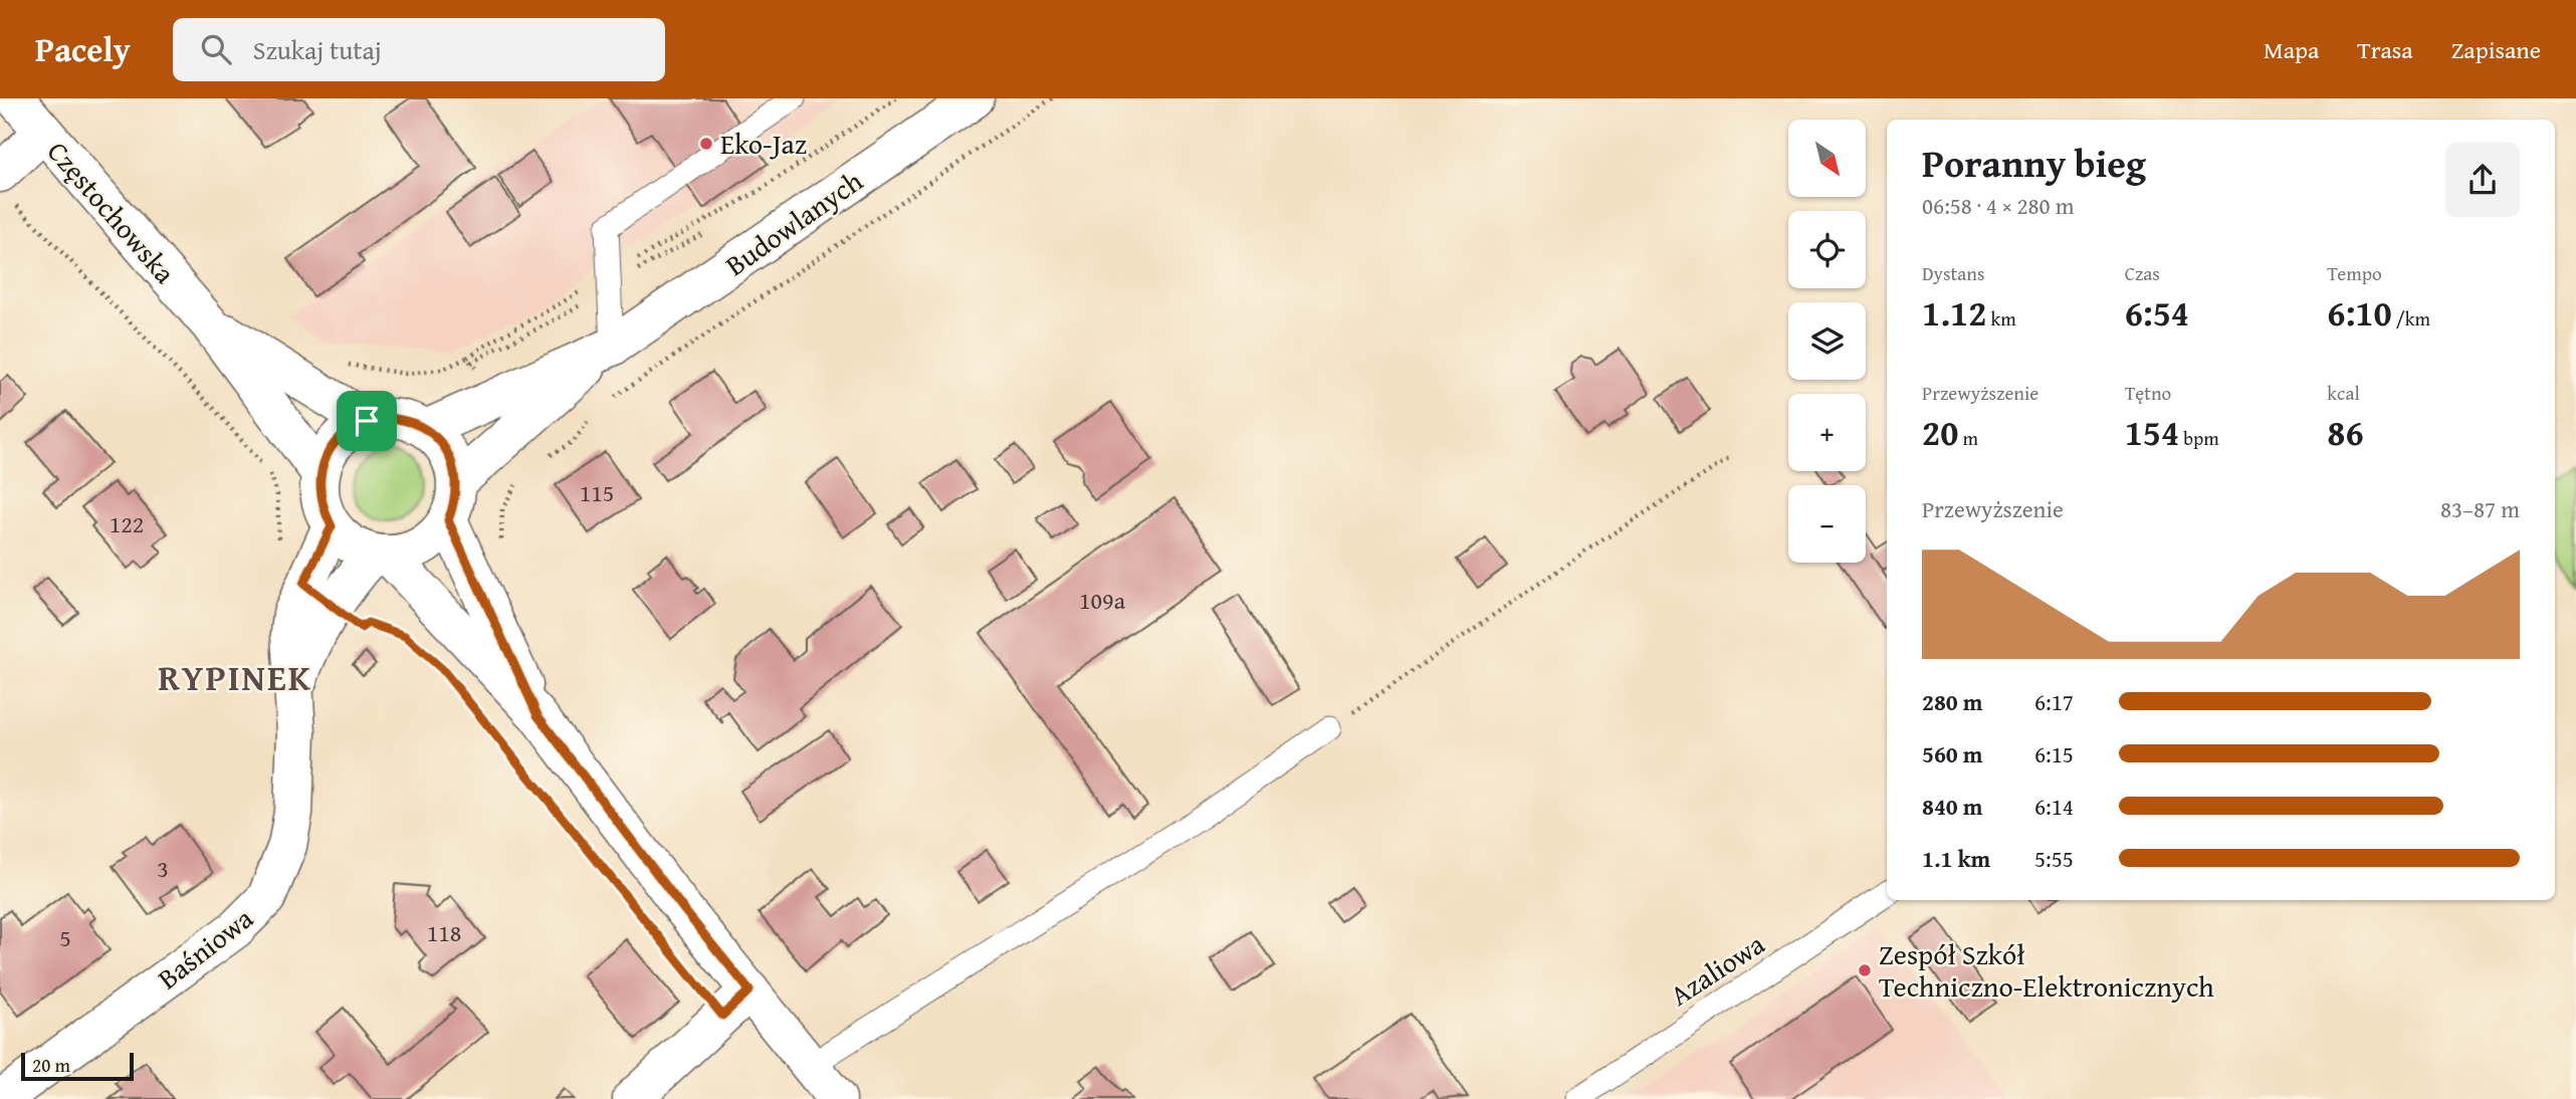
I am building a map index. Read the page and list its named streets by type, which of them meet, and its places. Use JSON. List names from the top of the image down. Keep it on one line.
{"streets":{"main road":["Częstochowska","Budowlanych","Baśniowa"],"lane":["Azaliowa"]},"crossings":[["Częstochowska","Budowlanych"],["Częstochowska","Baśniowa"],["Budowlanych","Baśniowa"]],"districts":["RYPINEK"],"places":["Eko-Jaz","Zespół Szkół Techniczno-Elektronicznych"],"house_numbers":["115","122","109a","3","118","5"],"scale_bar":"20 m","north":"bottom right","page":{"header":"Pacely","search":"Szukaj tutaj","nav":["Mapa","Trasa","Zapisane"],"map_buttons":["+","−"],"heading":["Poranny bieg","06:58 · 4 × 280 m"],"stats":[["Dystans","1.12 km"],["Czas","6:54"],["Tempo","6:10 /km"],["Przewyższenie","20 m"],["Tętno","154 bpm"],["kcal","86"]],"chart":["Przewyższenie","83–87 m"],"list":[{"name":"280 m","note":"6:17"},{"name":"560 m","note":"6:15"},{"name":"840 m","note":"6:14"},{"name":"1.1 km","note":"5:55"}],"scale":"20 m"}}
